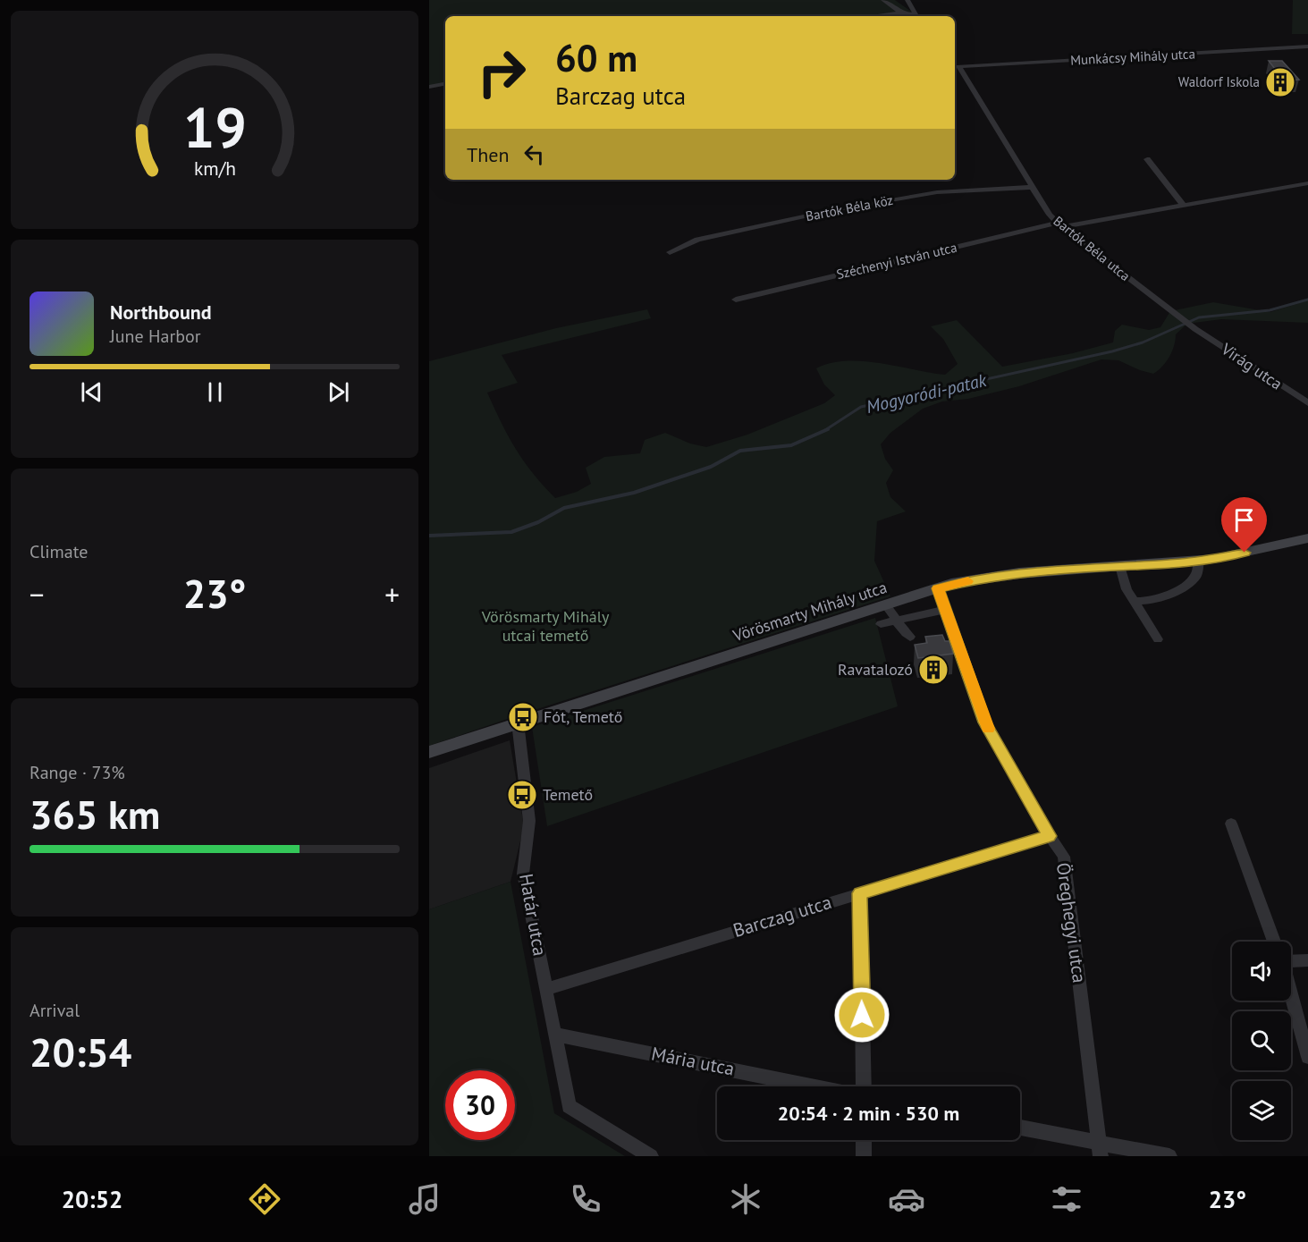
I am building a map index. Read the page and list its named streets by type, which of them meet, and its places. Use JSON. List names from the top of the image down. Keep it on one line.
{"streets":{"main road":["Vörösmarty Mihály utca"],"street":["Munkácsy Mihály utca","Bartók Béla köz","Bartók Béla utca","Széchenyi István utca","Virág utca","Határ utca","Barczag utca","Öreghegyi utca","Mária utca"]},"crossings":[["Munkácsy Mihály utca","Bartók Béla utca"],["Bartók Béla köz","Bartók Béla utca"],["Bartók Béla utca","Széchenyi István utca"],["Bartók Béla utca","Virág utca"],["Vörösmarty Mihály utca","Határ utca"],["Vörösmarty Mihály utca","Öreghegyi utca"],["Határ utca","Barczag utca"],["Határ utca","Mária utca"],["Barczag utca","Öreghegyi utca"]],"water":["Mogyoródi-patak"],"parks":["Vörösmarty Mihály utcai temető"],"places":{"building":["Waldorf Iskola","Ravatalozó"],"bus stop":["Fót, Temető","Temető"]},"page":{"turn":["60 m","Barczag utca"],"then":"Then","song":["Northbound","June Harbor"],"tile":["Climate",["Range · 73%","365 km"],["Arrival","20:54"]],"heat":["−","23°","+"],"limit":"30","trip":"20:54 · 2 min · 530 m","tabs":["20:52","23°"],"gauge":["19","km/h"]}}
